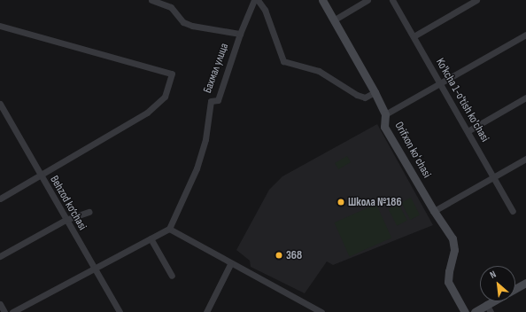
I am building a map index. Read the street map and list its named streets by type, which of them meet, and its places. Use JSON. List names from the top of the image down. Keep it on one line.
{"streets":{"street":["Бахмал улица","Ko'kcha 1-o'tish ko'chasi","Orifxon koʻchasi","Behzod ko‘chasi"]},"places":["Школа №186","368"],"north":"top left"}
